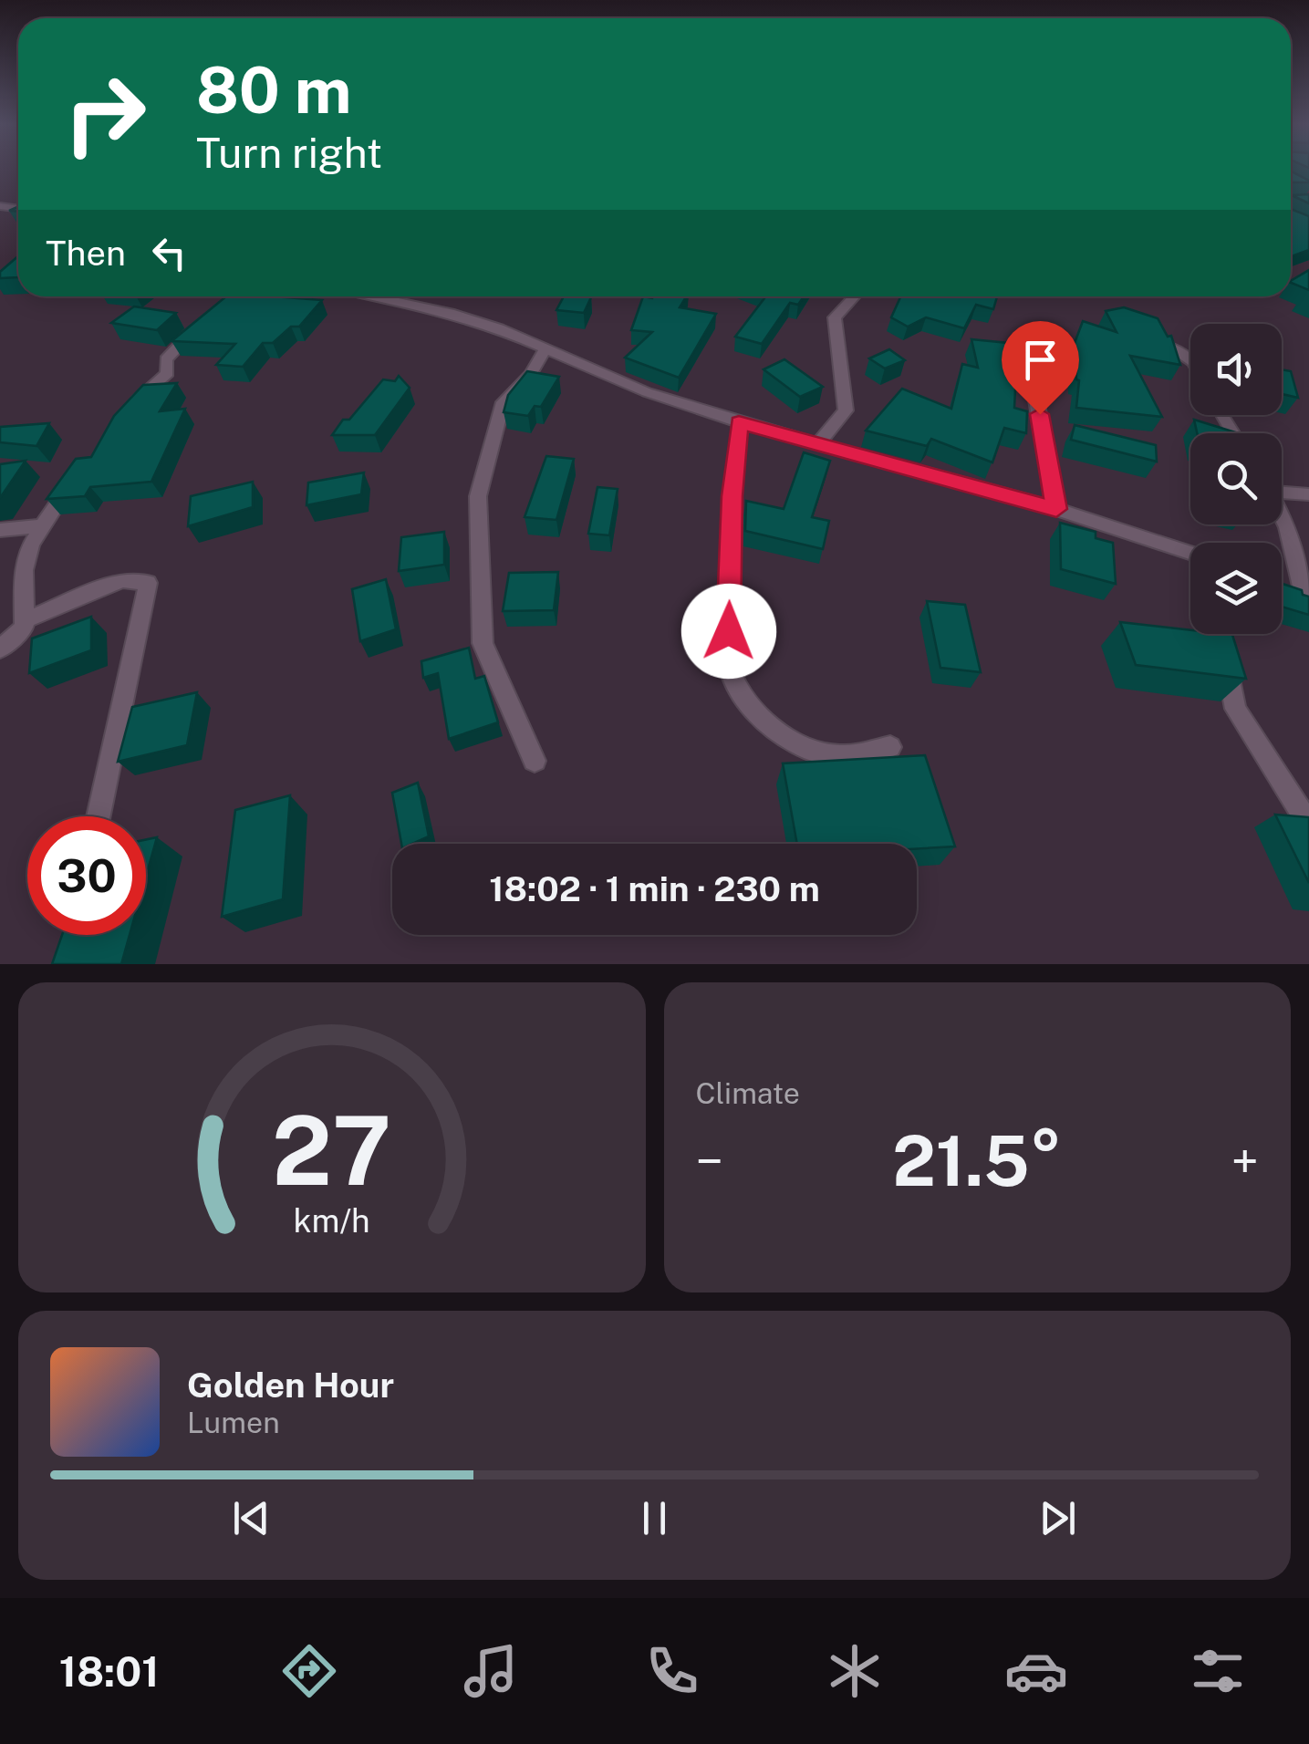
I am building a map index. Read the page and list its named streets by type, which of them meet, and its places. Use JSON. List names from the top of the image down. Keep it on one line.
{"page":{"turn":["80 m","Turn right"],"then":"Then","limit":"30","trip":"18:02 · 1 min · 230 m","tile":"Climate","heat":["−","21.5°","+"],"song":["Golden Hour","Lumen"],"tabs":"18:01","gauge":["27","km/h"]}}
